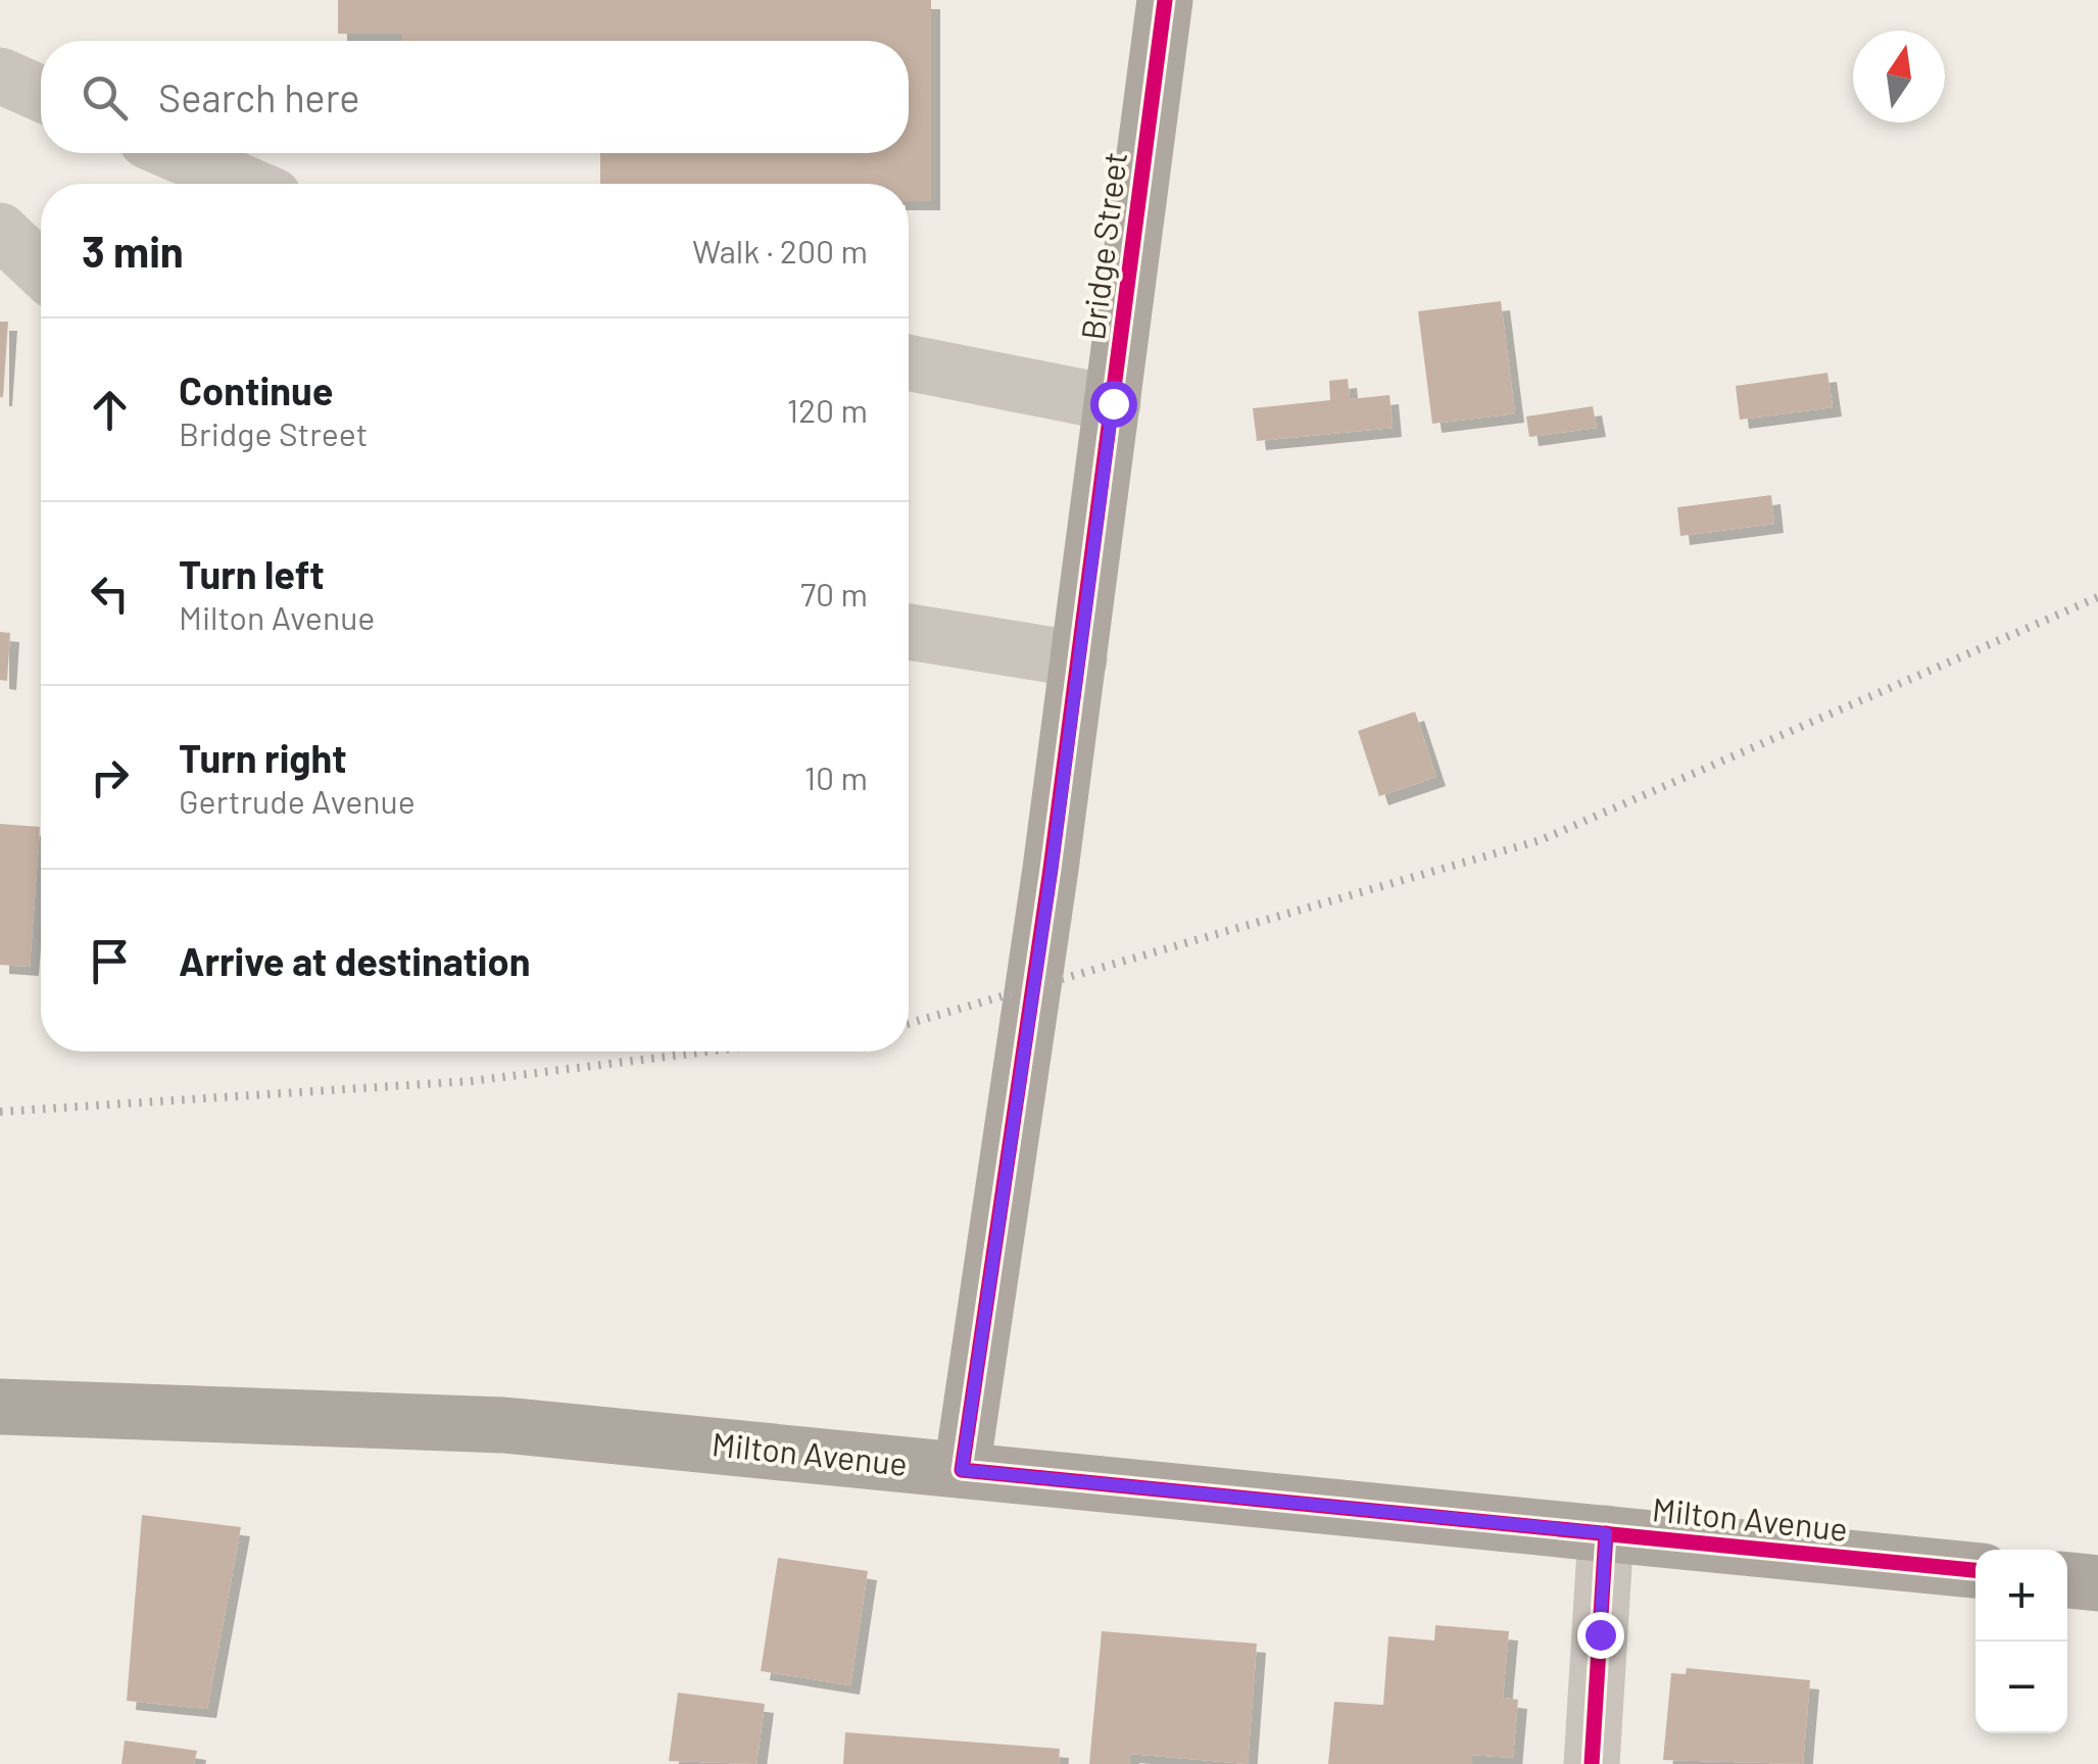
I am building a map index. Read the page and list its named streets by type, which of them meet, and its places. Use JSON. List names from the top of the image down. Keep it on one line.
{"streets":{"main road":["Bridge Street","Milton Avenue"]},"crossings":[["Bridge Street","Milton Avenue"]],"north":"top","page":{"search":"Search here","heading":["3 min","Walk · 200 m"],"list":[["Continue","Bridge Street","120 m"],["Turn left","Milton Avenue","70 m"],["Turn right","Gertrude Avenue","10 m"],"Arrive at destination"],"map_buttons":["+","−"]}}
